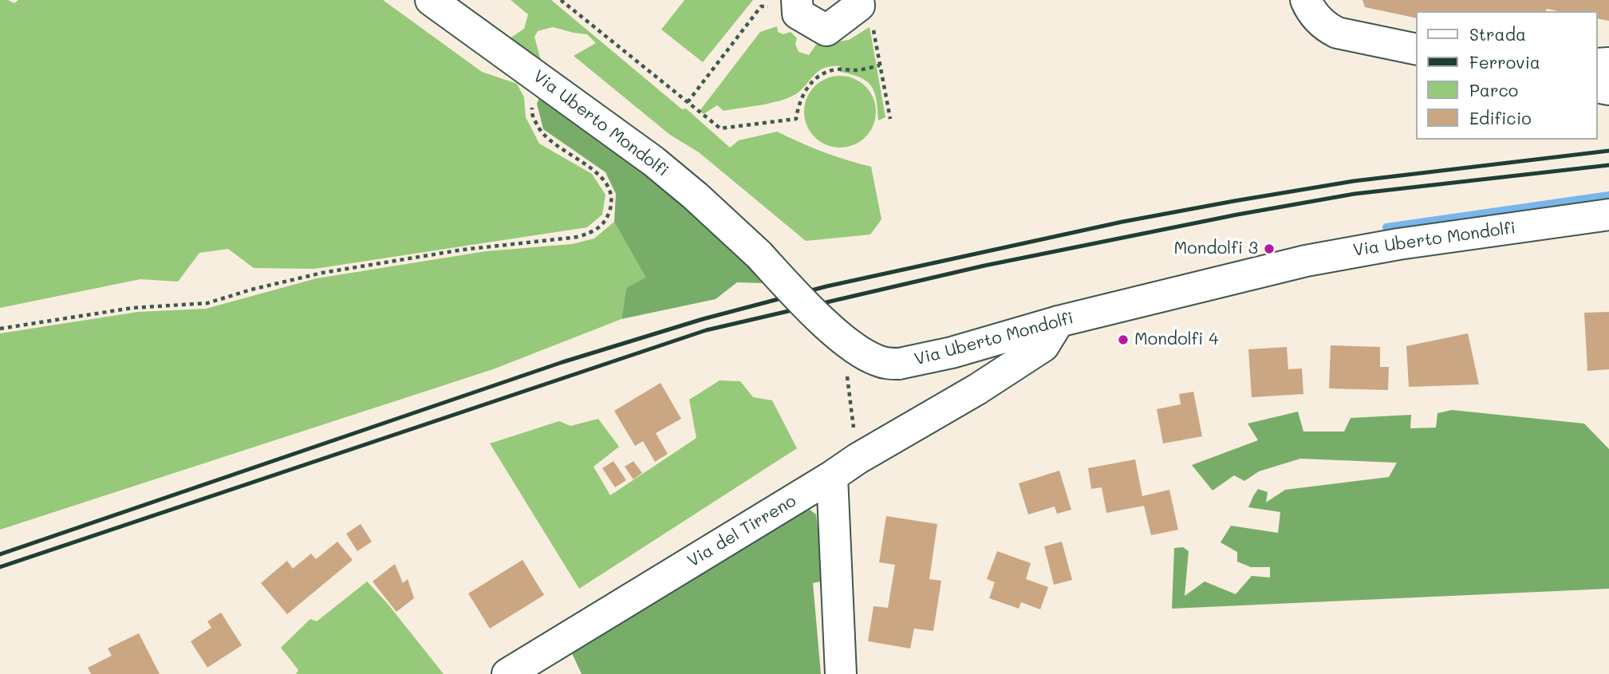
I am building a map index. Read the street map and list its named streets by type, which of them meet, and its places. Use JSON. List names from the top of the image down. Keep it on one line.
{"streets":{"main road":["Via Uberto Mondolfi","Via del Tirreno"]},"crossings":[["Via Uberto Mondolfi","Via del Tirreno"]],"places":["Mondolfi 3","Mondolfi 4"],"legend":["Strada","Ferrovia","Parco","Edificio"]}
